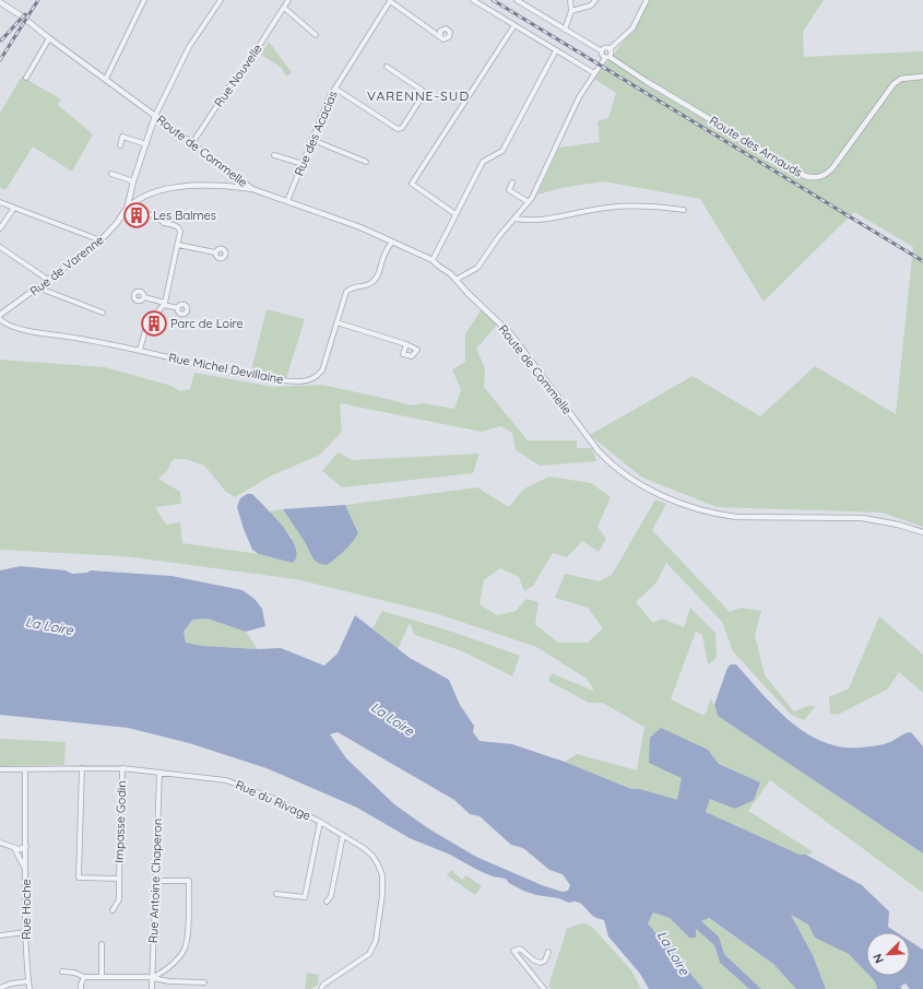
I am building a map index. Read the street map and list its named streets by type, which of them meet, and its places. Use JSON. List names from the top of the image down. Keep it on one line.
{"streets":{"street":["Rue Nouvelle","Rue des Acacias","Route des Arnauds","Route de Commelle","Rue de Varenne","Rue Michel Devillaine","Rue du Rivage","Impasse Godin","Rue Antoine Chaperon","Rue Hoche"]},"crossings":[["Rue Nouvelle","Route de Commelle"],["Rue des Acacias","Route de Commelle"],["Route de Commelle","Rue de Varenne"],["Route de Commelle","Rue Michel Devillaine"],["Rue du Rivage","Impasse Godin"],["Rue du Rivage","Rue Antoine Chaperon"]],"districts":["VARENNE-SUD"],"water":["La Loire"],"places":{"building":["Les Balmes","Parc de Loire"]},"north":"bottom left"}
